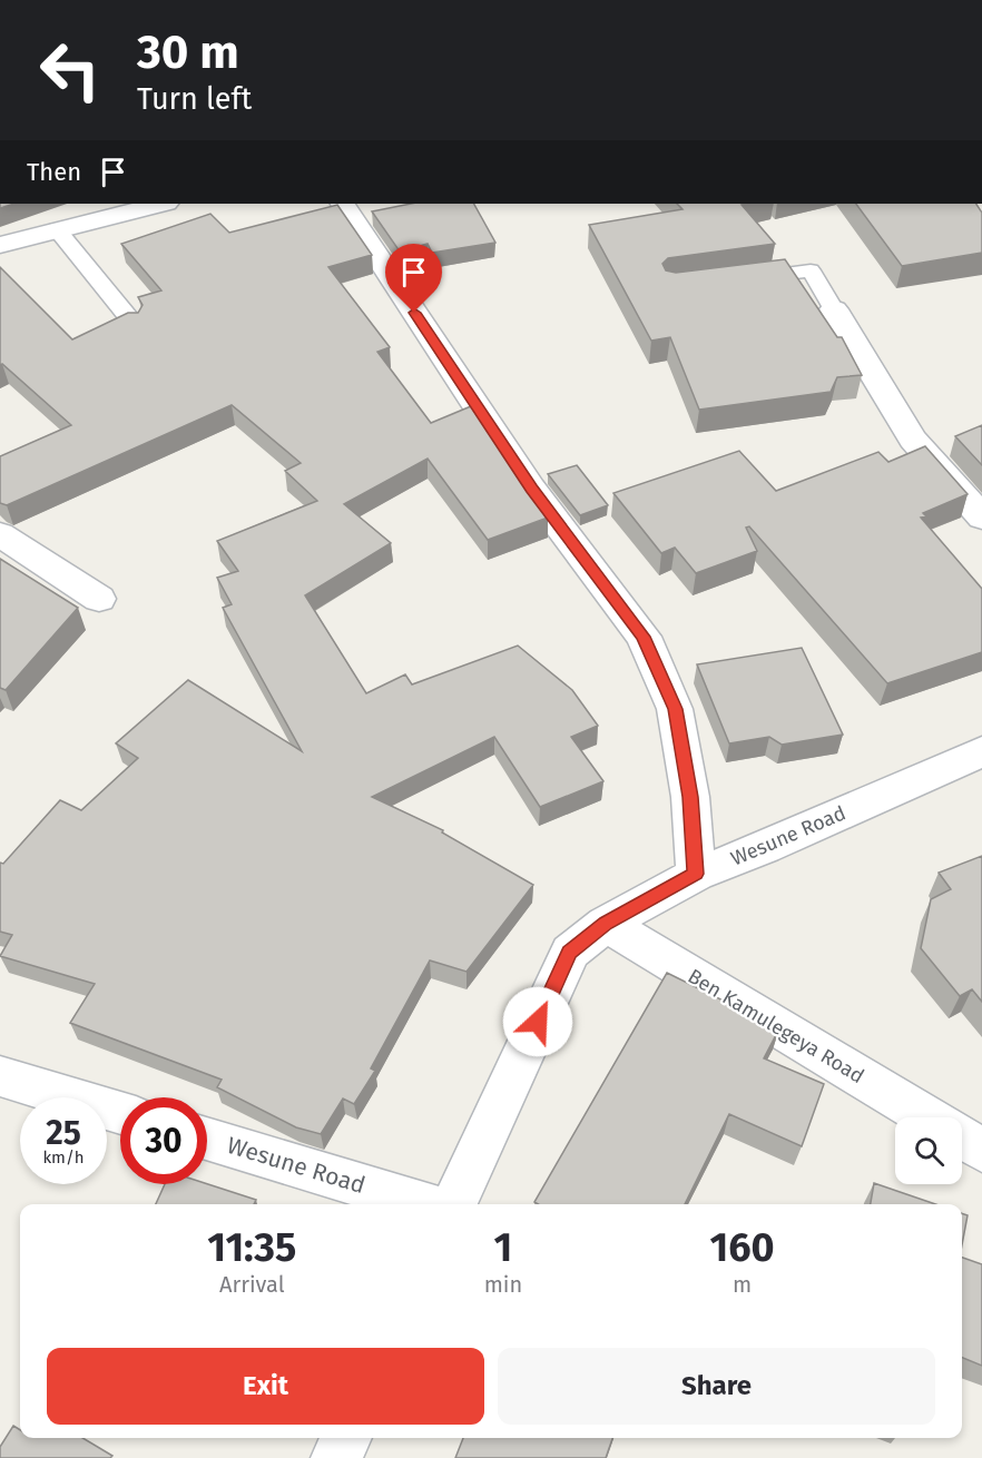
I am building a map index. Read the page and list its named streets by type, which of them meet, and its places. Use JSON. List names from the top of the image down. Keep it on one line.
{"streets":{"street":["Wesune Road","Ben Kamulegeya Road"]},"crossings":[["Wesune Road","Ben Kamulegeya Road"]],"page":{"turn":["30 m","Turn left"],"then":"Then","speed":"25 km/h","limit":"30","eta":["11:35","Arrival","1","min","160","m"],"buttons":["Exit","Share"]}}
